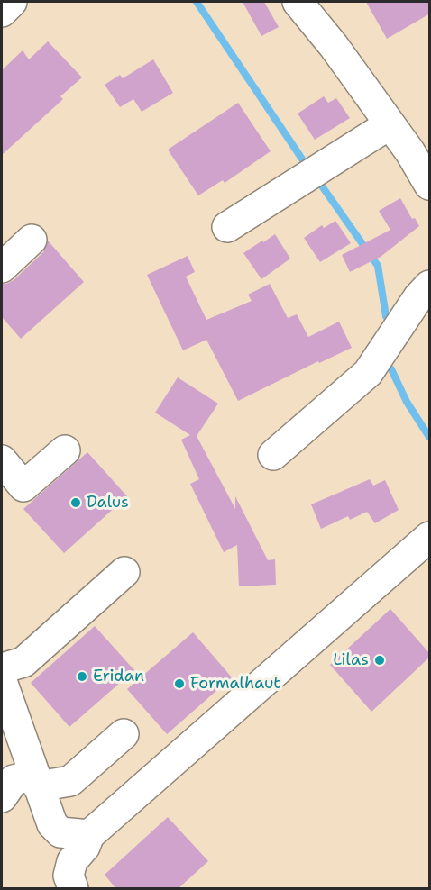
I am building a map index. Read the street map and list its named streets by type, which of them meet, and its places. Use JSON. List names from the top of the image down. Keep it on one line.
{"places":["Dalus","Lilas","Eridan","Formalhaut"]}
